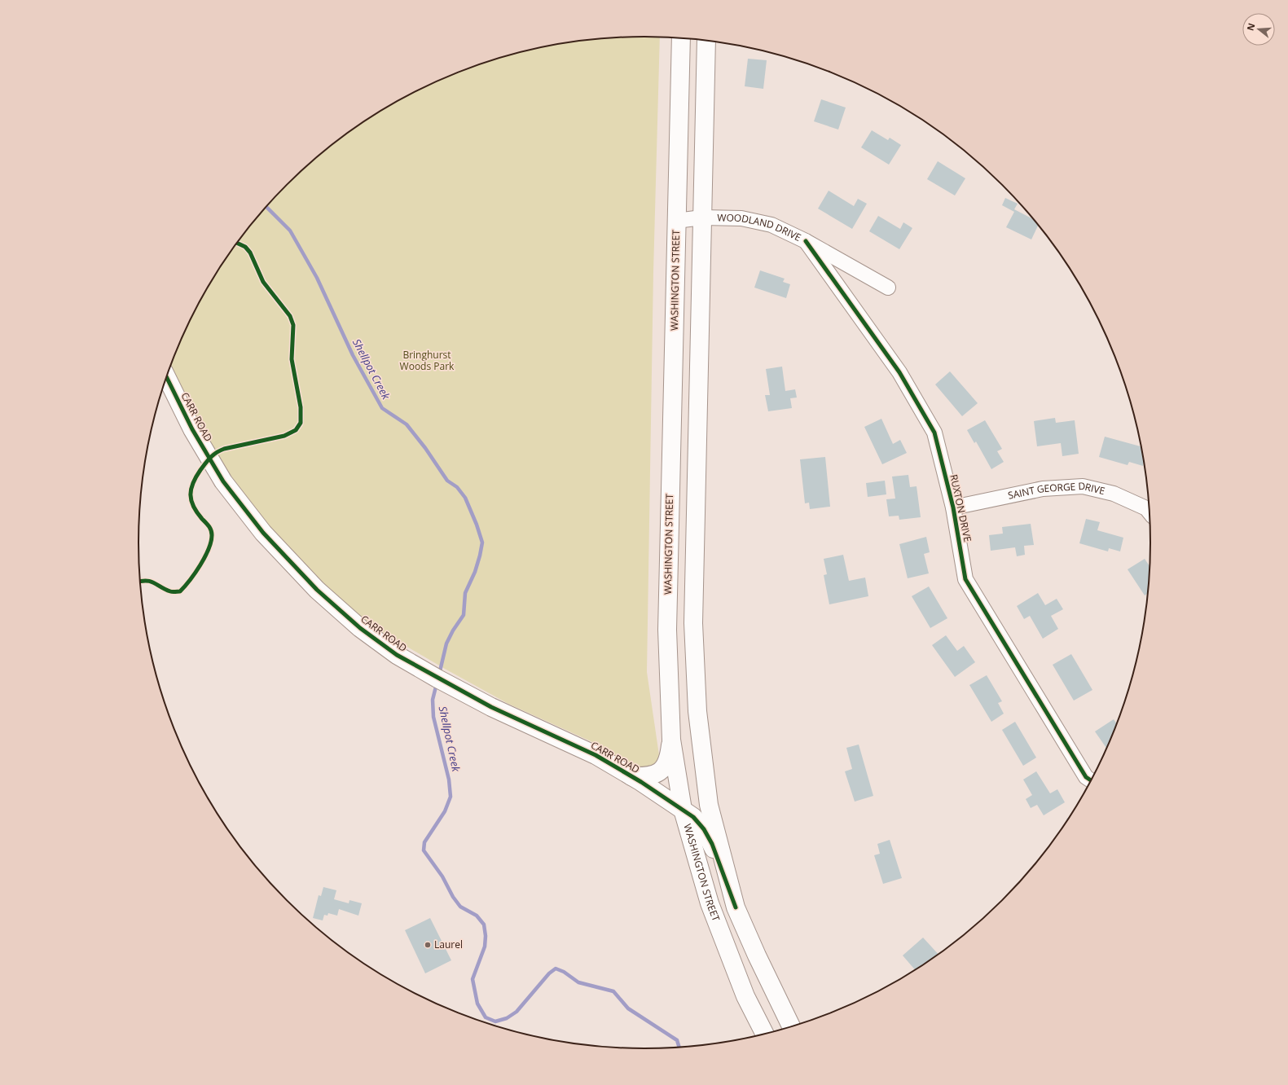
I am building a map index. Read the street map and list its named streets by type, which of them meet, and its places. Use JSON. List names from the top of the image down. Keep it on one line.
{"streets":{"main road":["WASHINGTON STREET","CARR ROAD"],"street":["WOODLAND DRIVE","SAINT GEORGE DRIVE","RUXTON DRIVE"]},"crossings":[["WOODLAND DRIVE","WASHINGTON STREET"],["WOODLAND DRIVE","RUXTON DRIVE"],["WASHINGTON STREET","CARR ROAD"],["SAINT GEORGE DRIVE","RUXTON DRIVE"]],"water":["Shellpot Creek"],"parks":["Bringhurst Woods Park"],"places":["Laurel"],"north":"left"}
